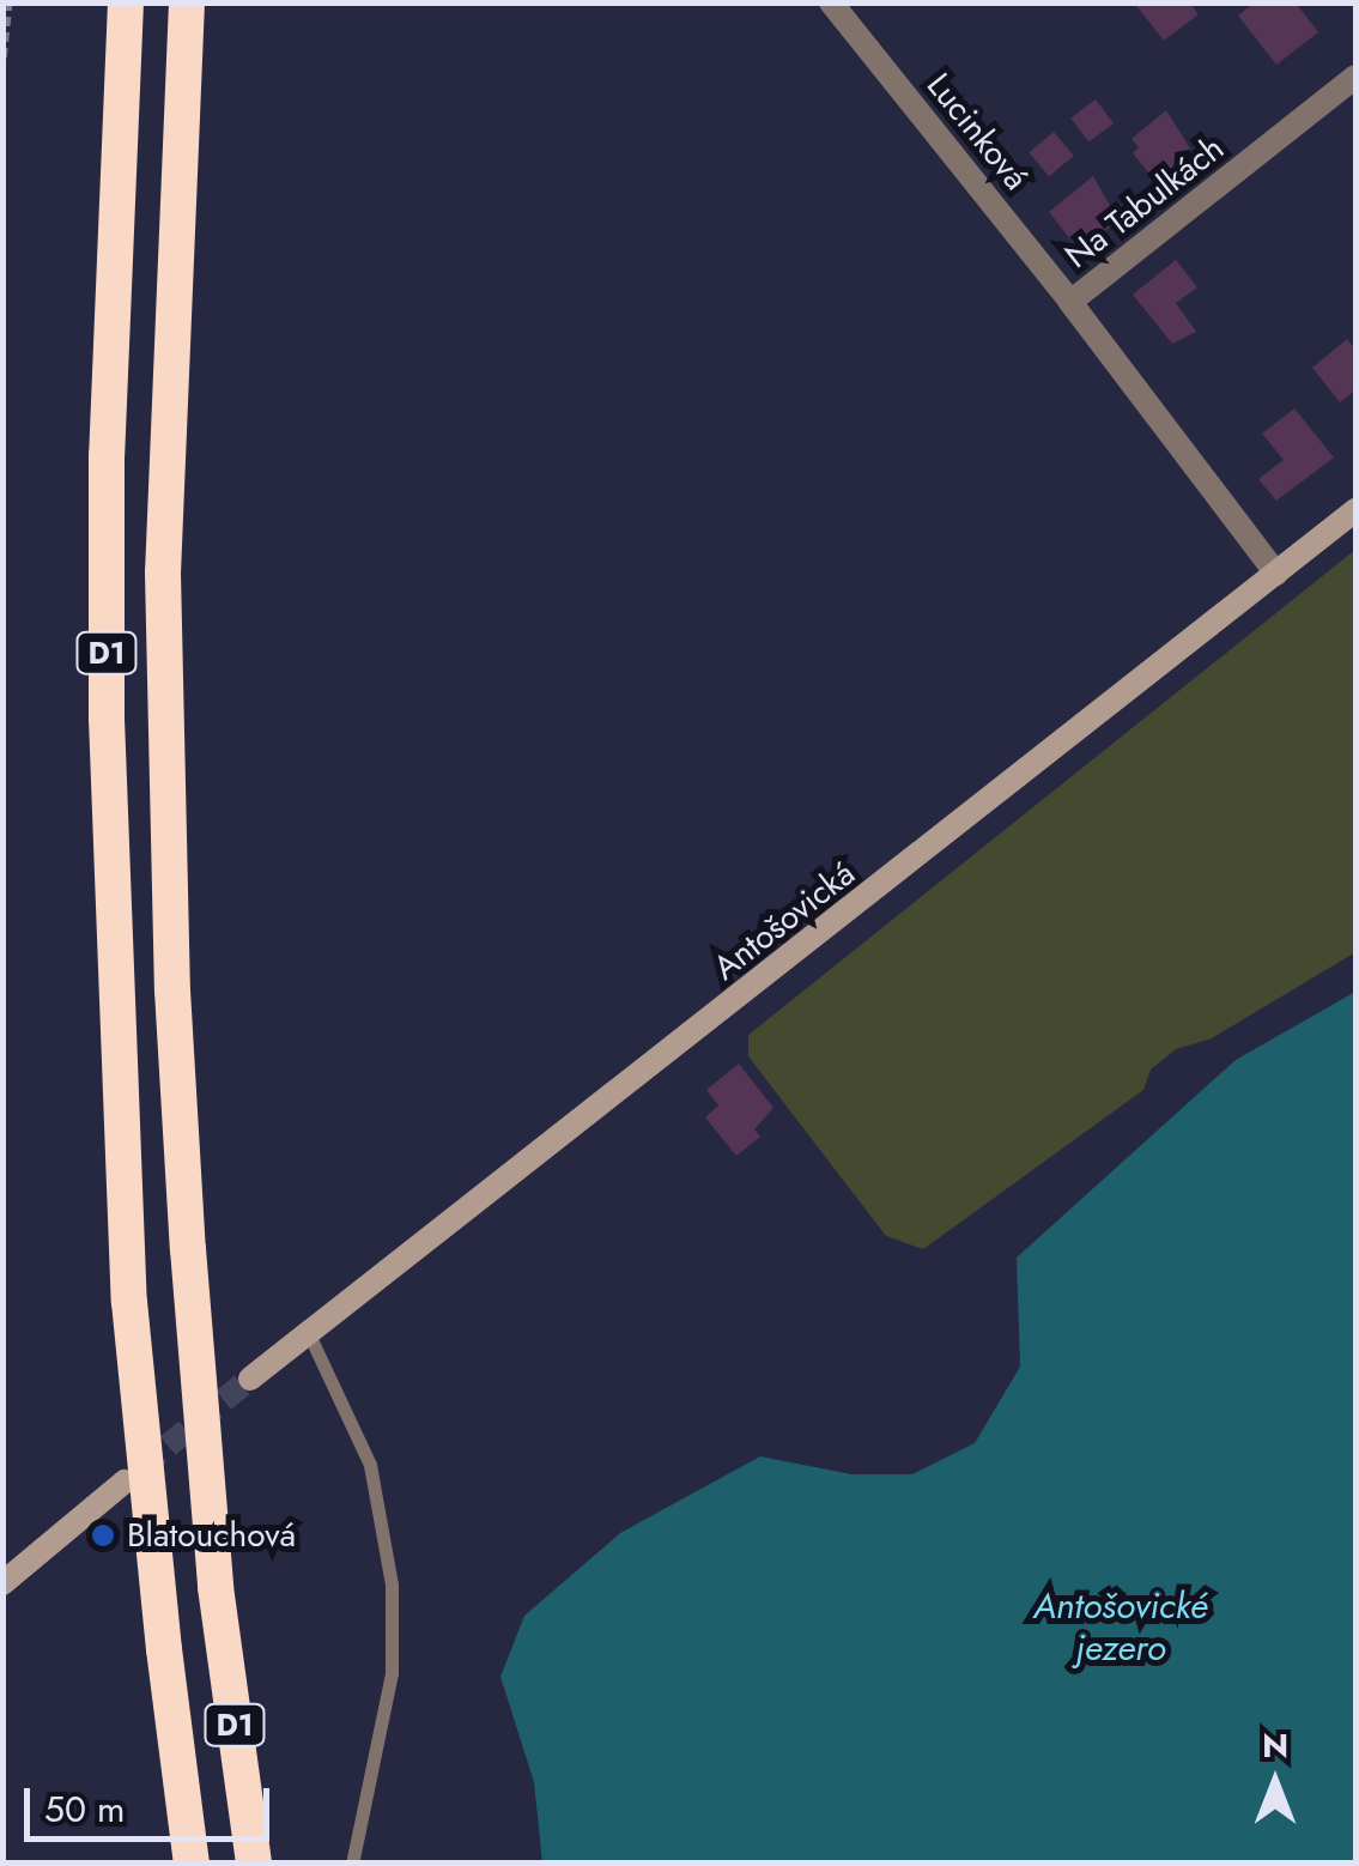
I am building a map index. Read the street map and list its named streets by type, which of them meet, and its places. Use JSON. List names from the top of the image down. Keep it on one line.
{"streets":{"highway":["D1"],"street":["Lucinková","Na Tabulkách","Antošovická"]},"crossings":[["Lucinková","Na Tabulkách"],["Na Tabulkách","Antošovická"]],"water":["Antošovické jezero"],"places":["Blatouchová"],"scale_bar":"50 m","north":"top"}
